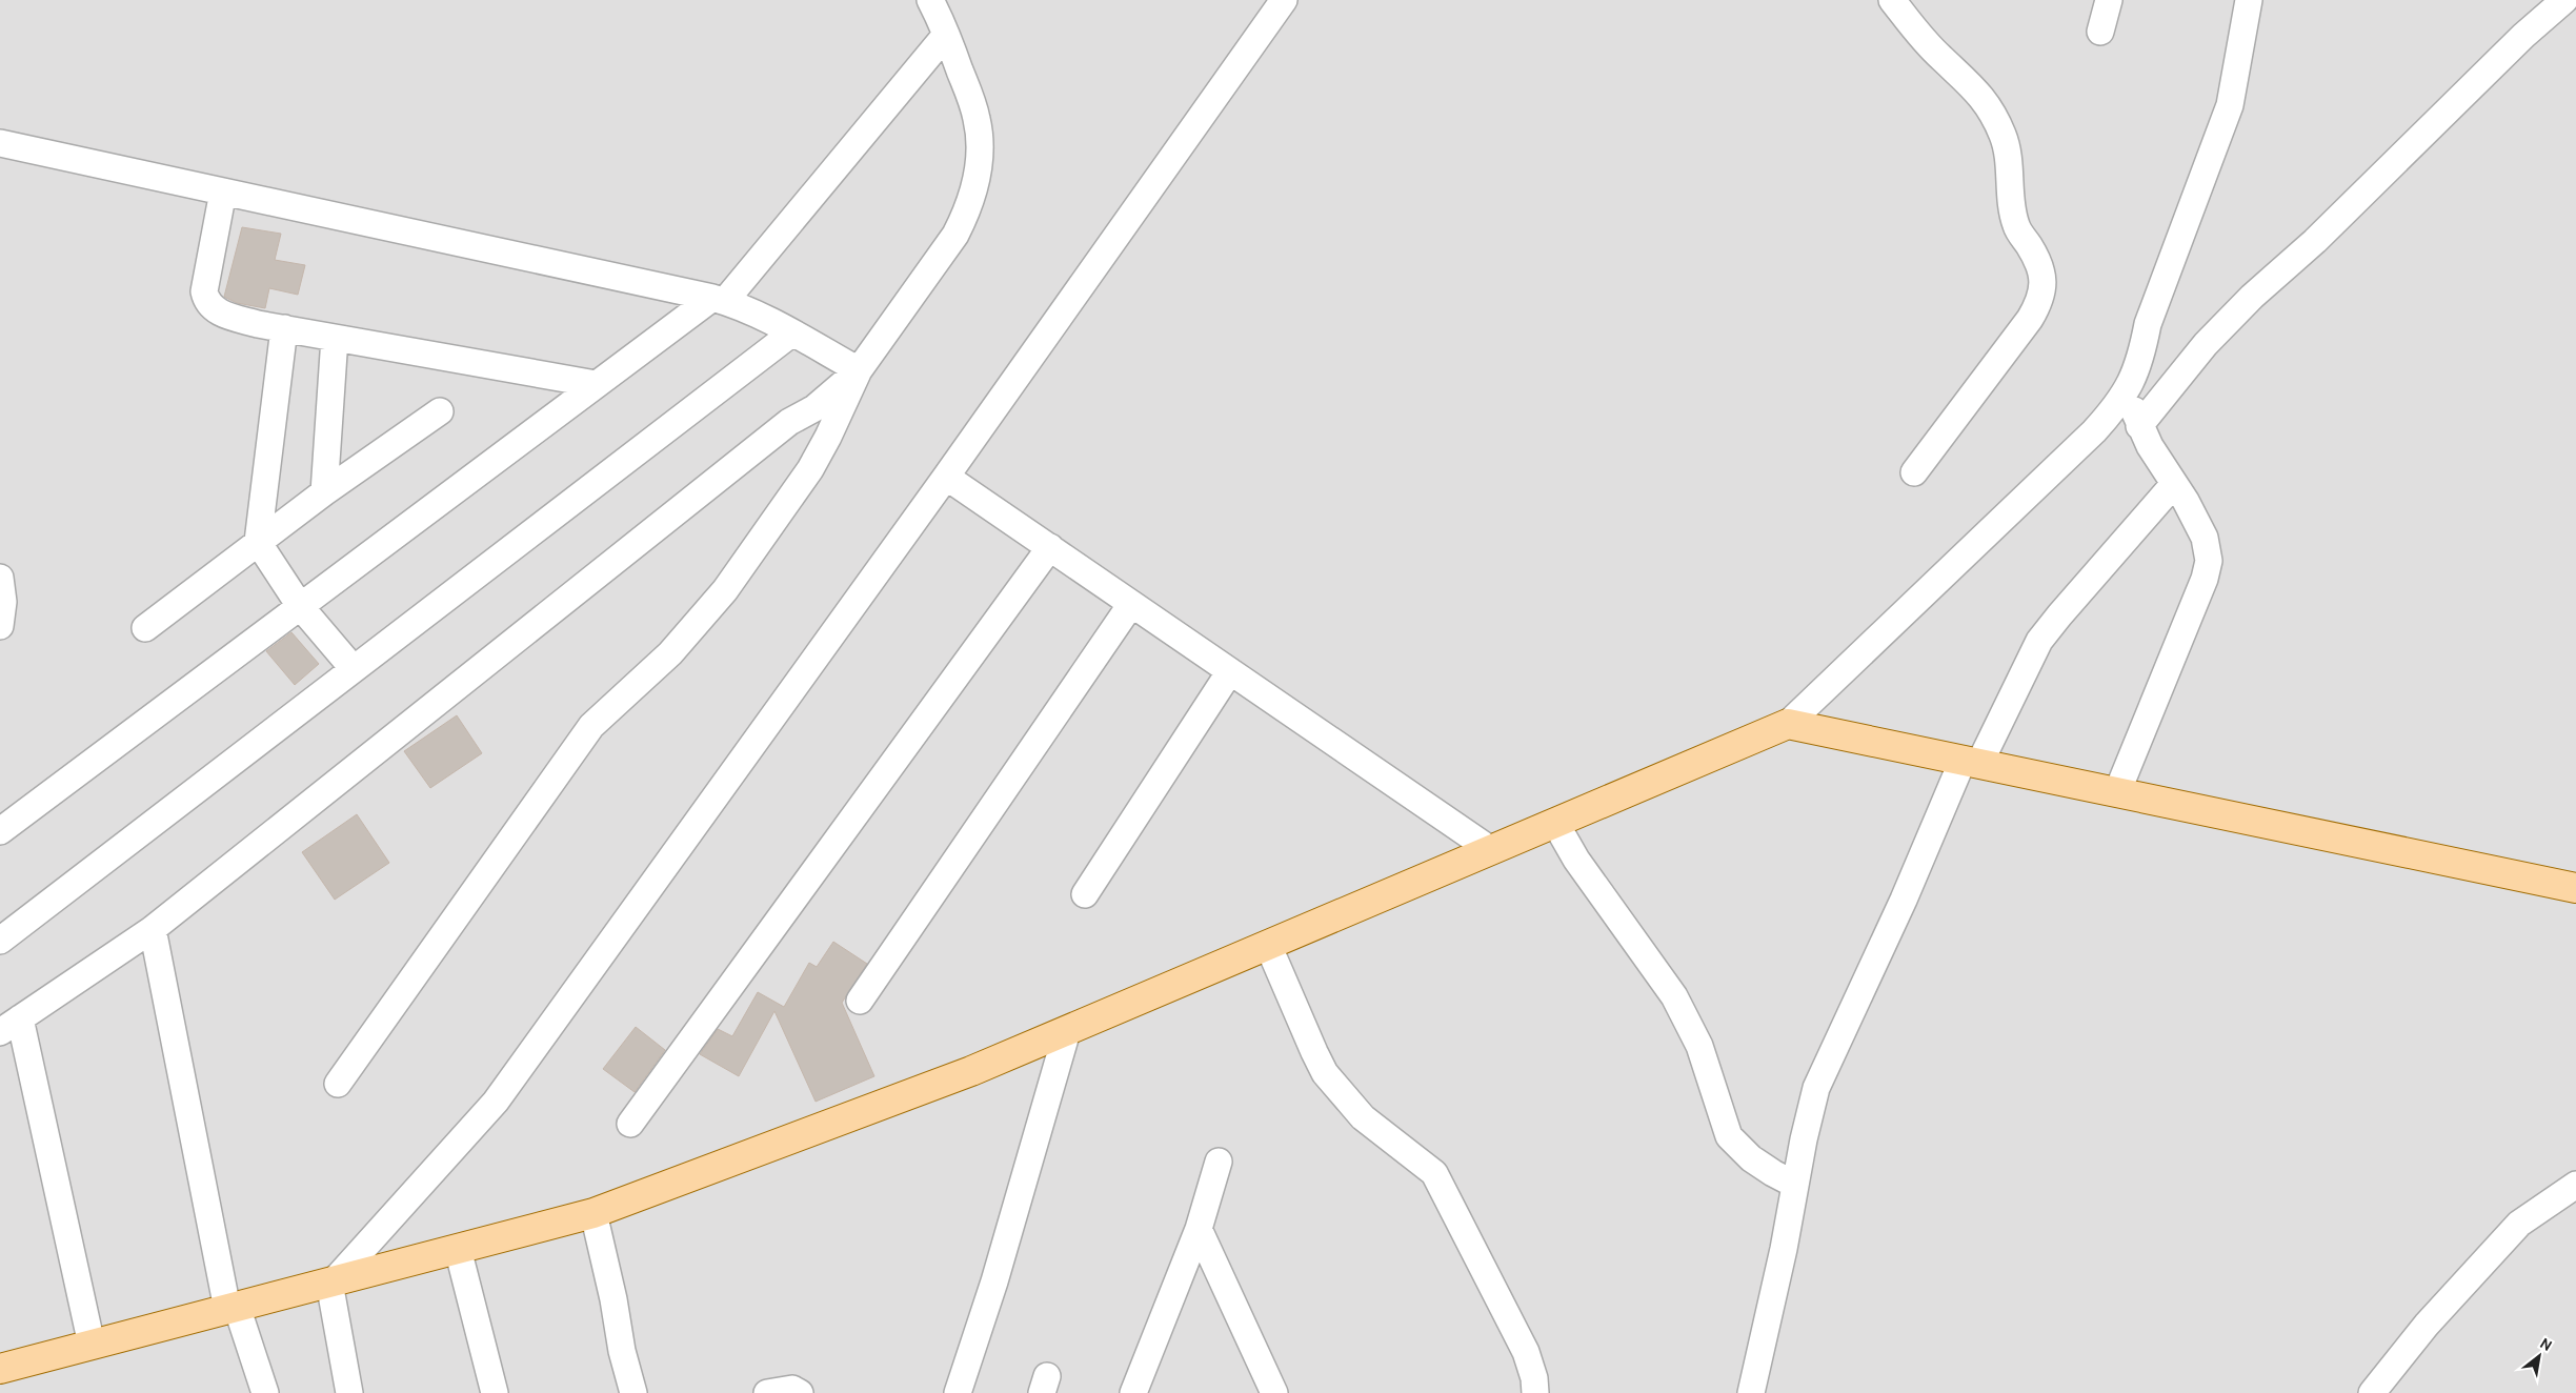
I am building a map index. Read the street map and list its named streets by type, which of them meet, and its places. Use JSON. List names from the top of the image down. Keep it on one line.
{"north":"top right"}
